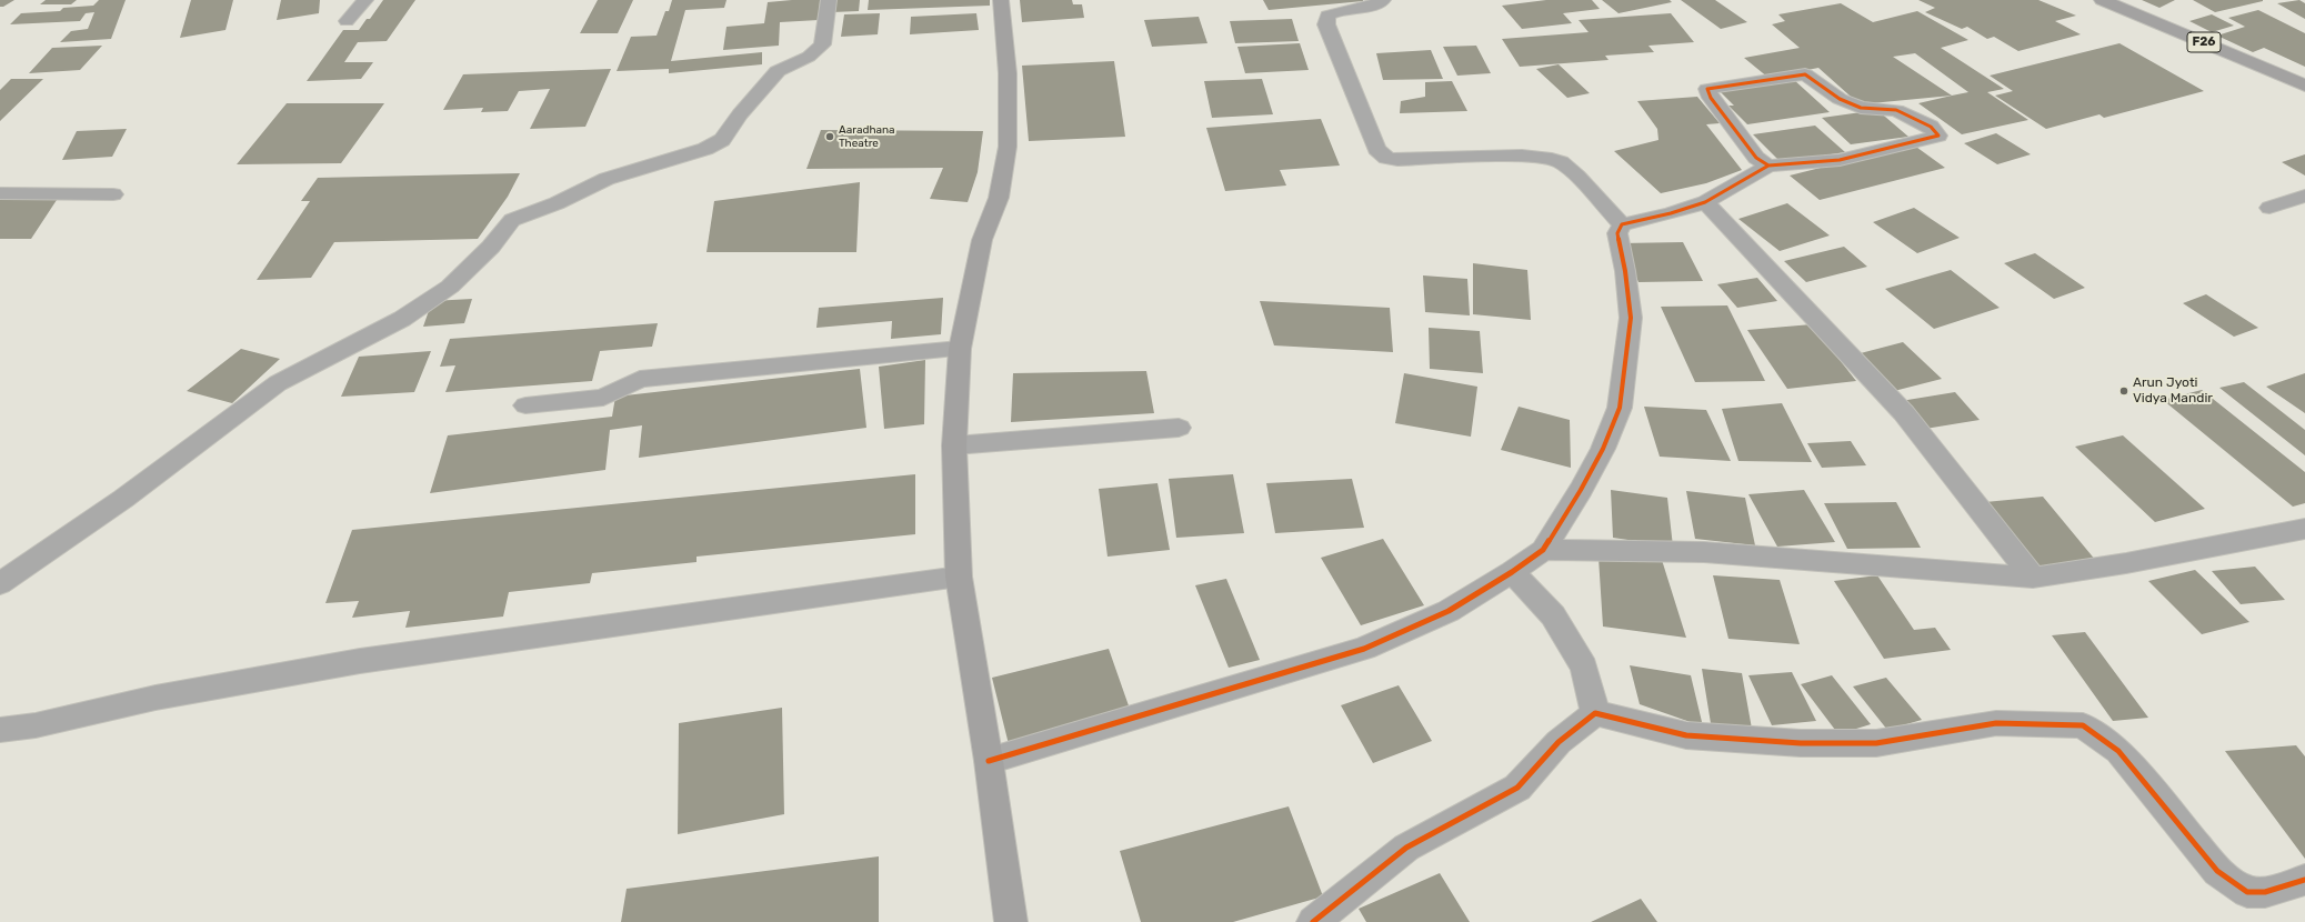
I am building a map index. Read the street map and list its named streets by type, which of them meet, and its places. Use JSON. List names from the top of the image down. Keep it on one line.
{"streets":{"main road":["F26"]},"places":["Aaradhana Theatre","Arun Jyoti Vidya Mandir"]}
